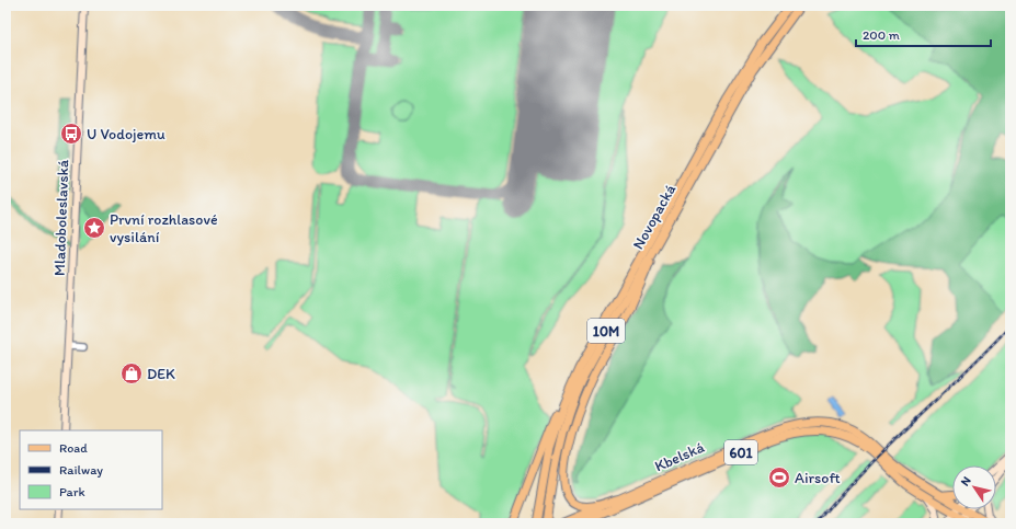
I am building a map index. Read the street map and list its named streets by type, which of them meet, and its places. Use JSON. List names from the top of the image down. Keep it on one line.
{"streets":{"main road":["Novopacká","Mladoboleslavská","10M","601","Kbelská"]},"crossings":[["Novopacká","10M"],["10M","Kbelská"]],"places":{"bus stop":["U Vodojemu"],"place":["První rozhlasové vysilání"],"shop":["DEK"],"sports":["Airsoft"]},"legend":["Road","Railway","Park"],"scale_bar":"200 m","north":"top left"}
